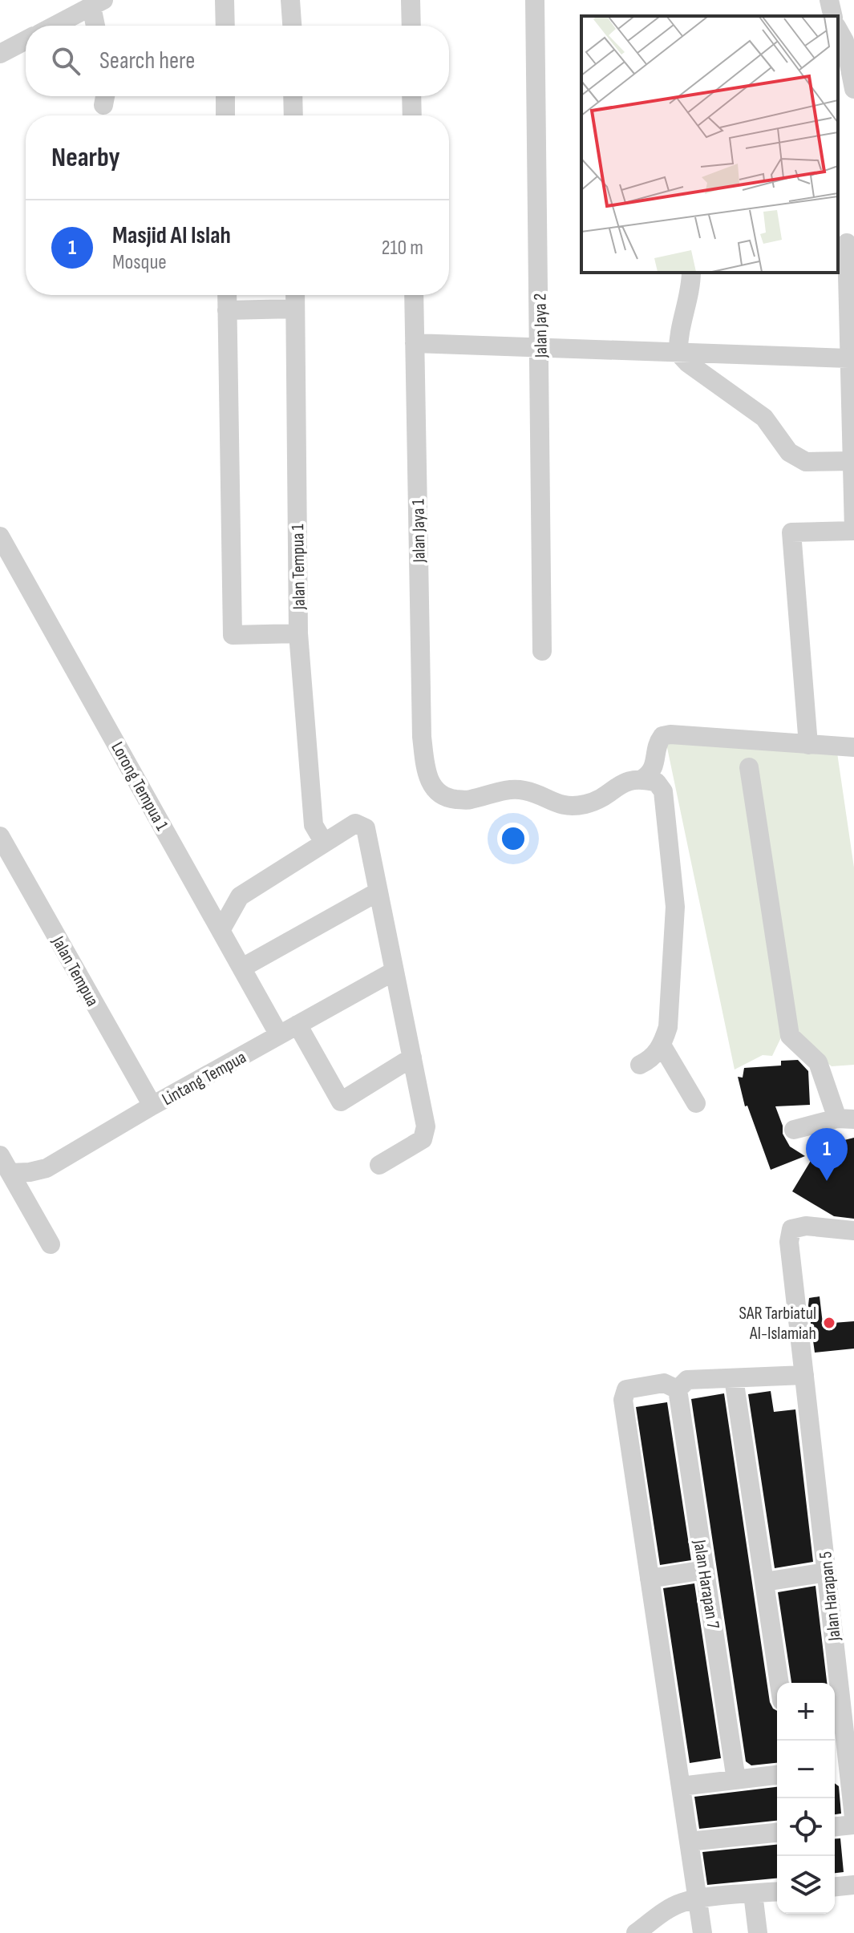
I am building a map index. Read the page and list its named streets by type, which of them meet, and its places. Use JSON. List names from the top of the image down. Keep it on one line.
{"streets":{"street":["Jalan Jaya 2","Jalan Jaya 1","Jalan Tempua 1","Lorong Tempua 1","Jalan Tempua","Lintang Tempua","Jalan Harapan 7","Jalan Harapan 5"]},"crossings":[["Lorong Tempua 1","Lintang Tempua"],["Jalan Tempua","Lintang Tempua"]],"places":["SAR Tarbiatul Al-Islamiah"],"page":{"search":"Search here","heading":"Nearby","list":[{"mark":"1","name":"Masjid Al Islah","note":"Mosque","value":"210 m"}],"pins":"1","map_buttons":["+","−"]}}
